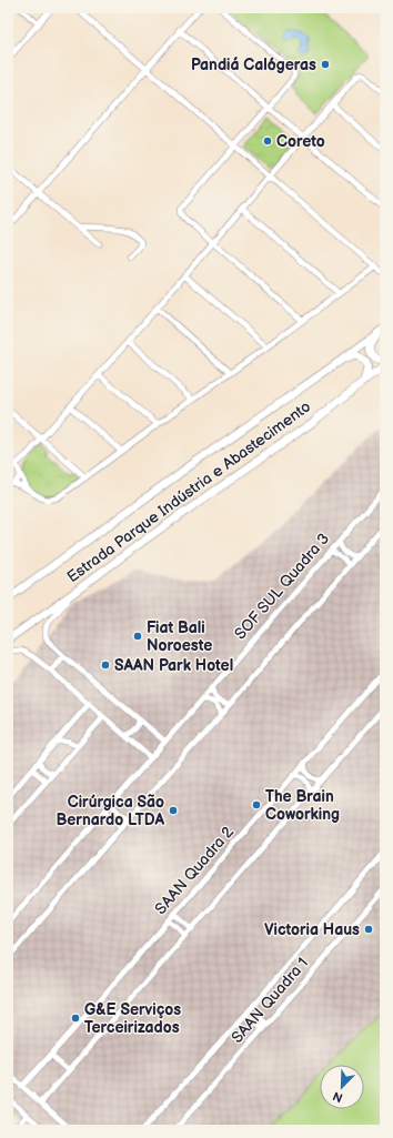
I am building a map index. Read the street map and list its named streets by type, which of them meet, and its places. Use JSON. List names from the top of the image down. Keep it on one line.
{"streets":{"highway":["Estrada Parque Indústria e Abastecimento"],"street":["SOF SUL Quadra 3","SAAN Quadra 2","SAAN Quadra 1"]},"places":["Pandiá Calógeras","Coreto","Fiat Bali Noroeste","SAAN Park Hotel","The Brain Coworking","Cirúrgica São Bernardo LTDA","Victoria Haus","G&E Serviços Terceirizados"],"north":"bottom left"}
